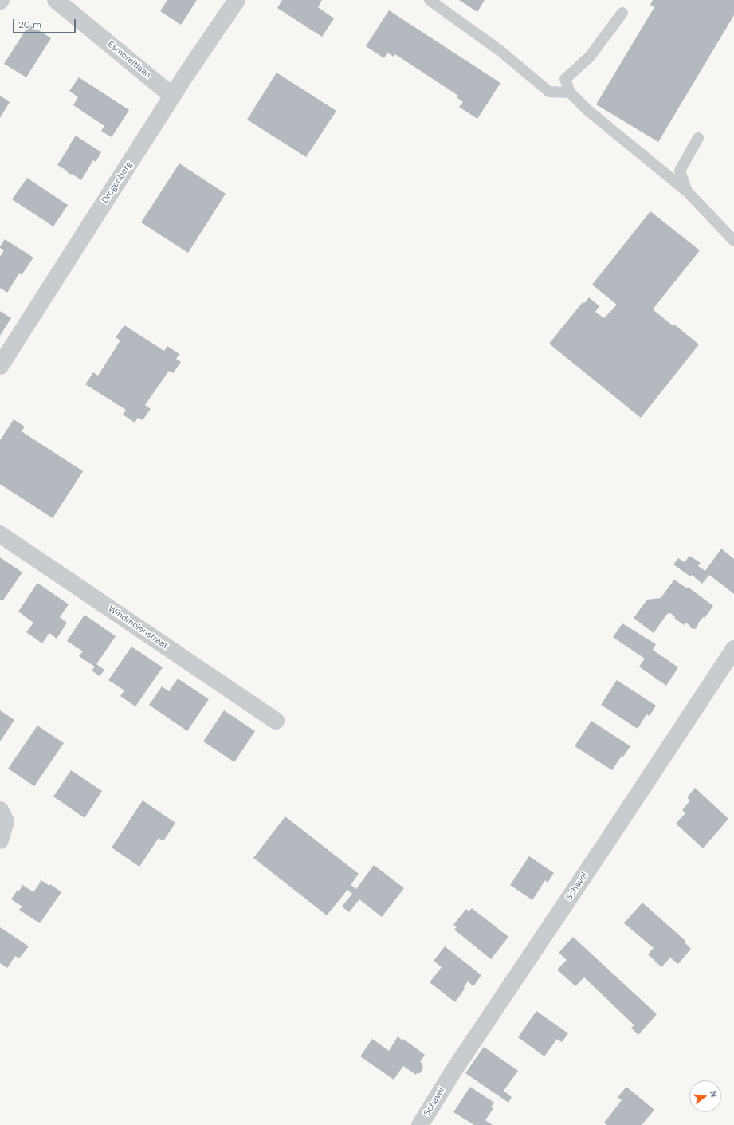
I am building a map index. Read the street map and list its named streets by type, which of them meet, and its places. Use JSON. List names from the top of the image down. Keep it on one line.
{"streets":{"street":["Esmoreitlaan","Drogenberg","Windmolenstraat","Schavei"]},"crossings":[["Esmoreitlaan","Drogenberg"]],"scale_bar":"20 m","north":"right"}
